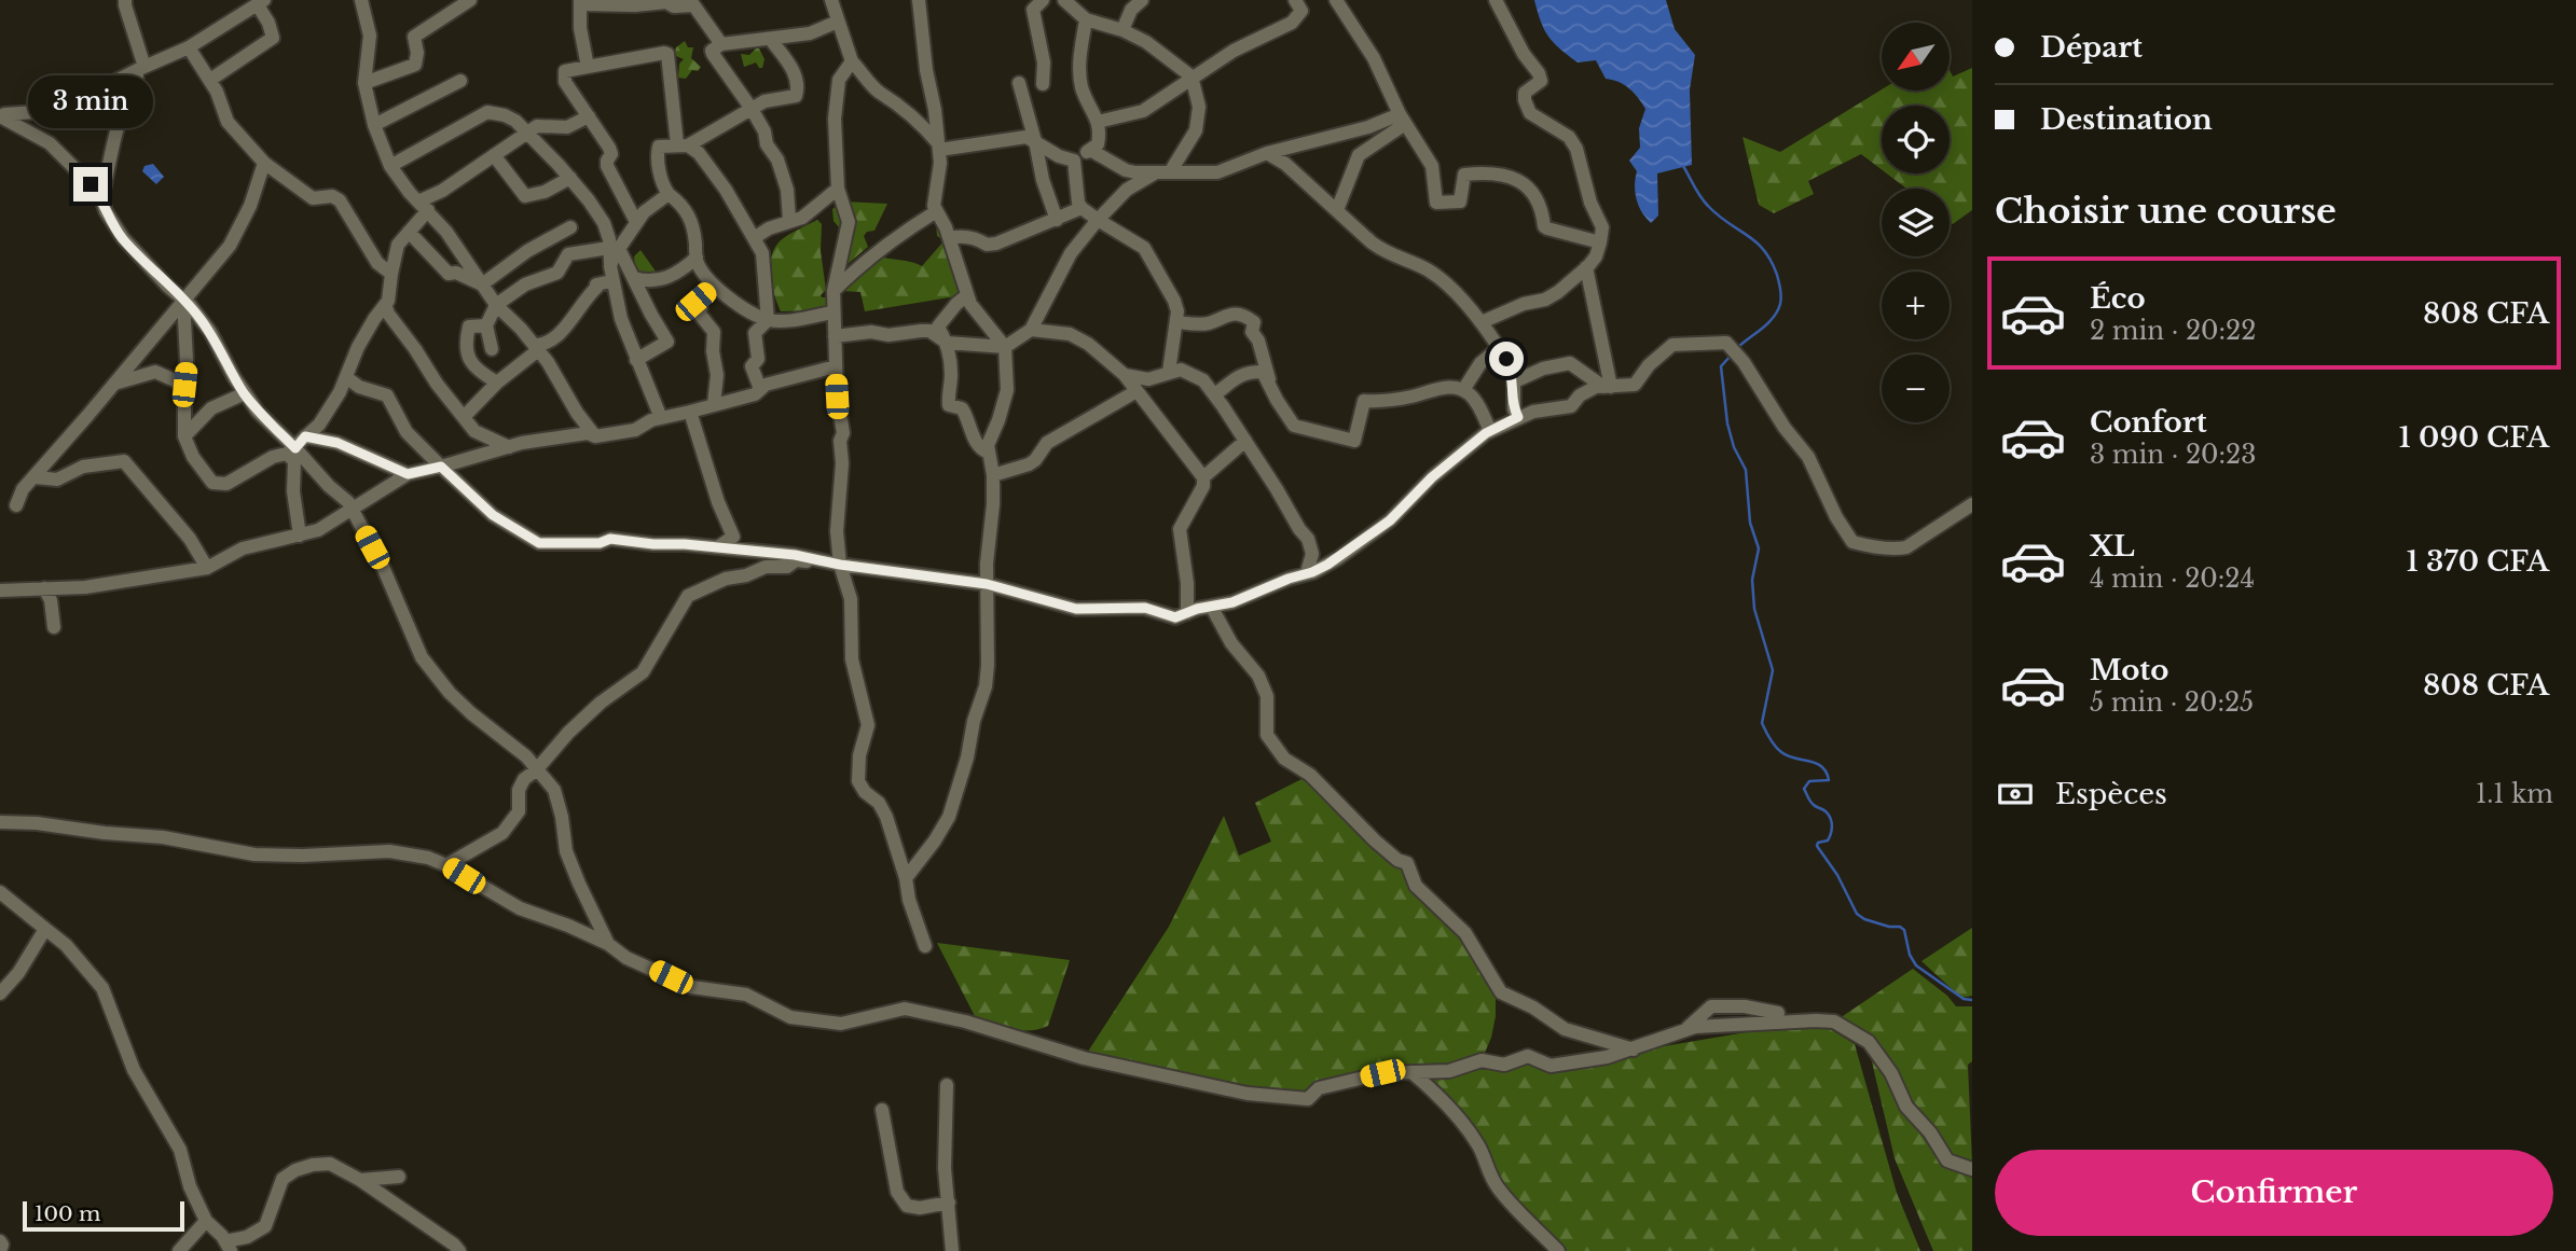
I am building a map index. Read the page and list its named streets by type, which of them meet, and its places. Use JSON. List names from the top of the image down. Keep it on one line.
{"scale_bar":"100 m","north":"bottom left","page":{"banner":["Départ","Destination"],"map_buttons":["+","−"],"bubble":"3 min","heading":"Choisir une course","list":[{"name":"Éco","note":"2 min · 20:22","value":"808 CFA"},{"name":"Confort","note":"3 min · 20:23","value":"1 090 CFA"},{"name":"XL","note":"4 min · 20:24","value":"1 370 CFA"},{"name":"Moto","note":"5 min · 20:25","value":"808 CFA"}],"pay":["Espèces","1.1 km"],"buttons":"Confirmer","scale":"100 m"}}
